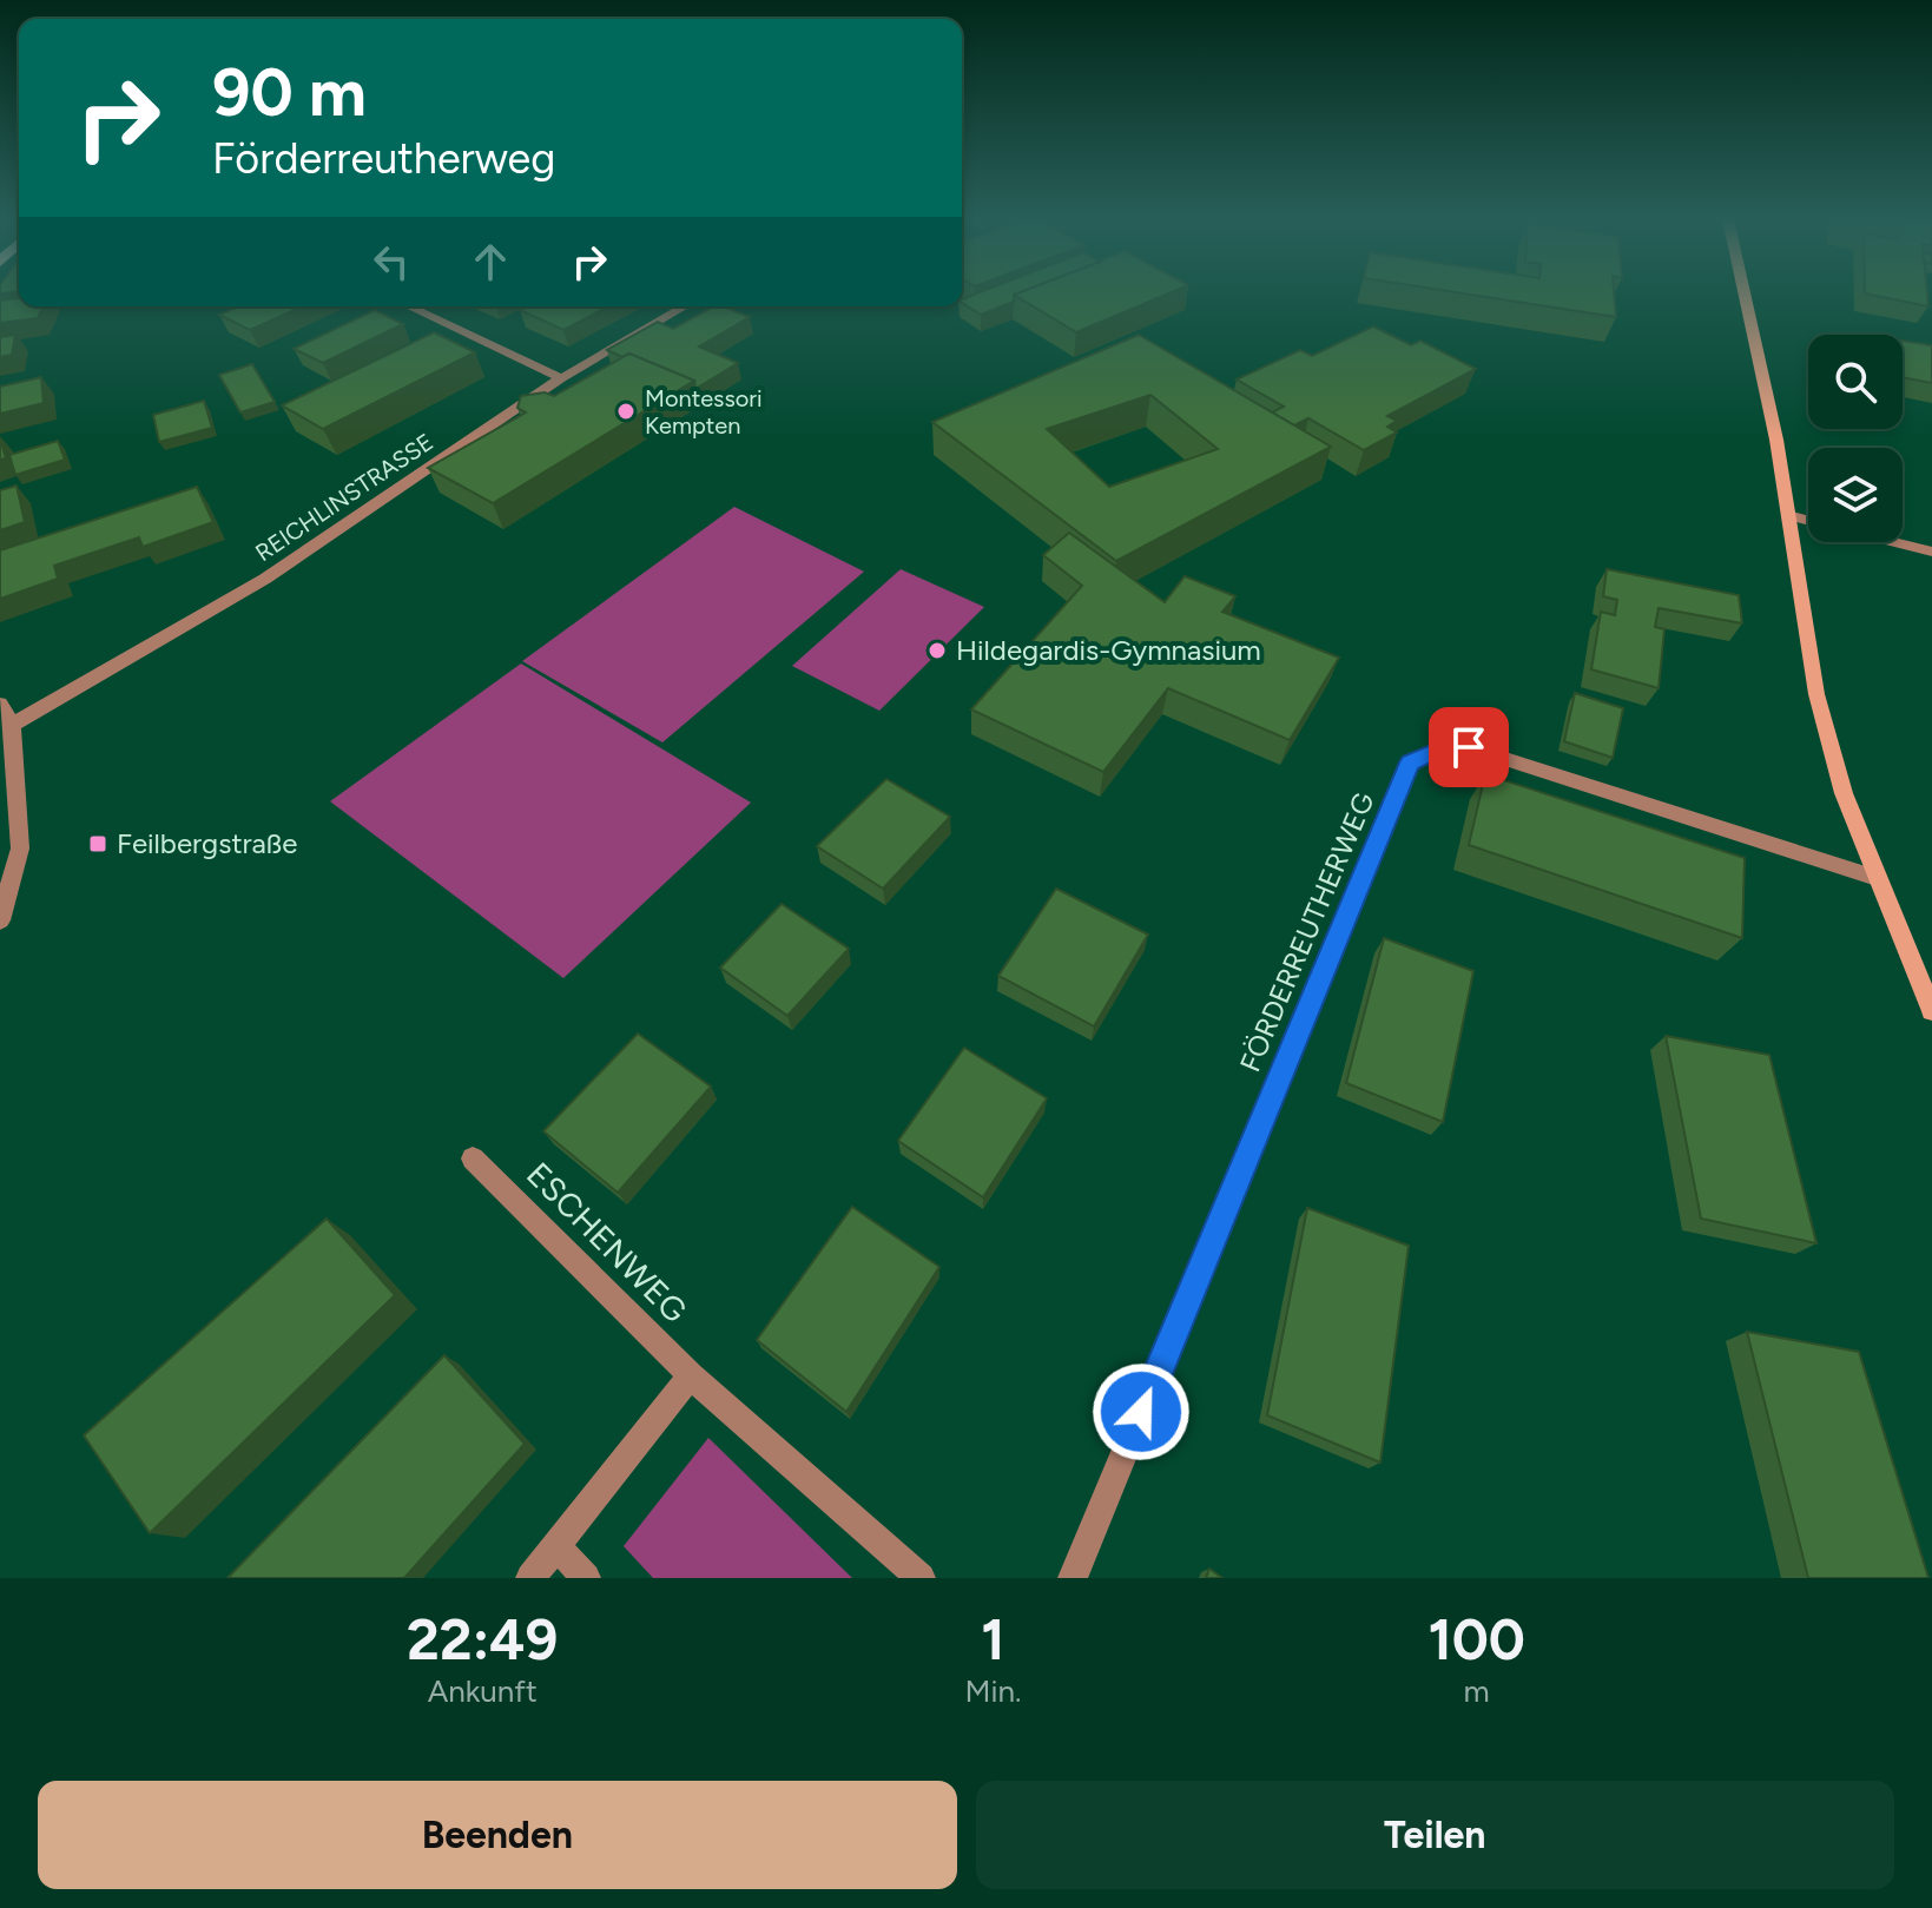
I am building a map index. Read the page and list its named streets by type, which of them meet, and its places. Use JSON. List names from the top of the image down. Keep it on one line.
{"streets":{"street":["REICHLINSTRASSE","FÖRDERREUTHERWEG","ESCHENWEG"]},"places":{"other":["Montessori Kempten","Hildegardis-Gymnasium"],"transit":["Feilbergstraße"]},"page":{"turn":["90 m","Förderreutherweg"],"eta":["22:49","Ankunft","1","Min.","100","m"],"buttons":["Beenden","Teilen"]}}
